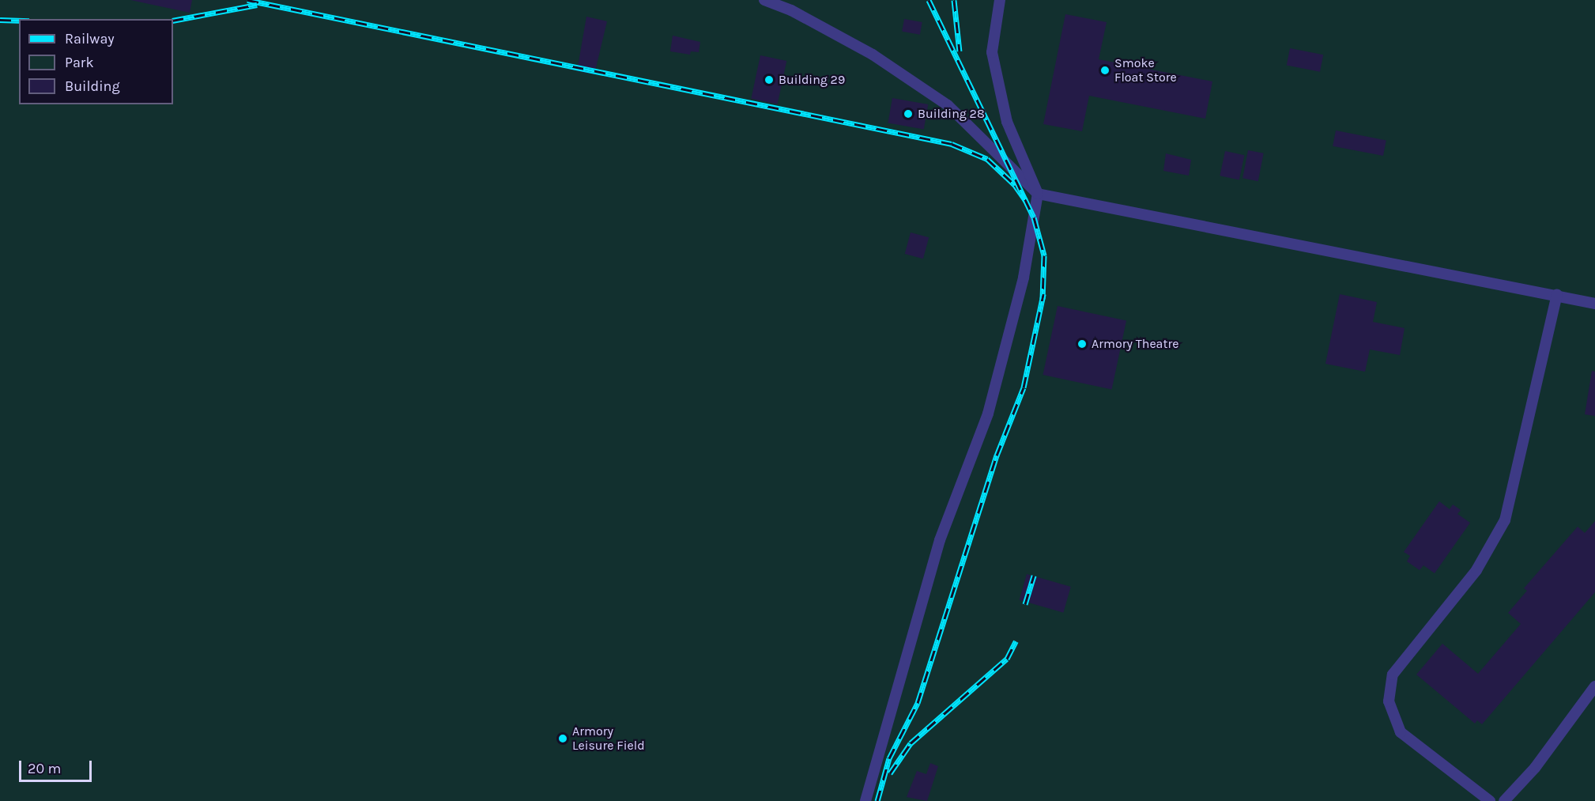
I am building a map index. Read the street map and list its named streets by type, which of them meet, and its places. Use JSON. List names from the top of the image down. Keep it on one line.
{"places":["Smoke Float Store","Building 29","Building 28","Armory Theatre","Armory Leisure Field"],"legend":["Railway","Park","Building"],"scale_bar":"20 m"}
